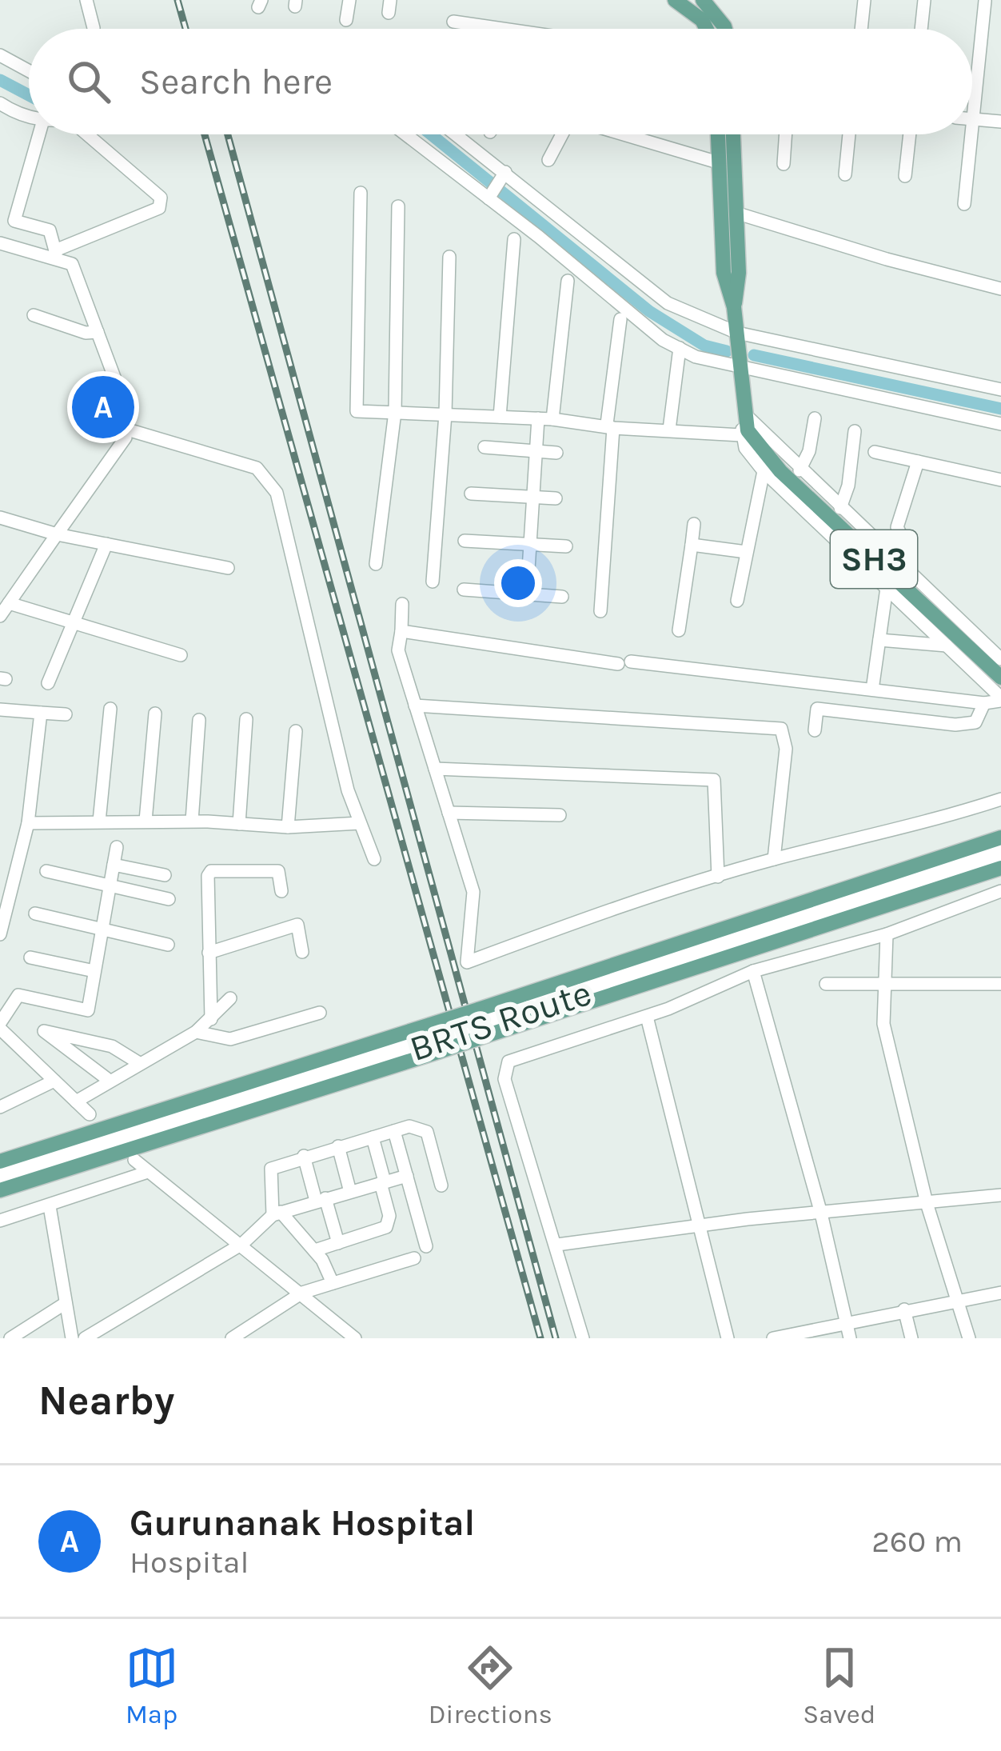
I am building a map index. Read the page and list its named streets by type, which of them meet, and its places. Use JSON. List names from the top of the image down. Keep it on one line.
{"streets":{"main road":["SH3"],"street":["BRTS Route"]},"page":{"search":"Search here","pins":"A","heading":"Nearby","list":[{"mark":"A","name":"Gurunanak Hospital","note":"Hospital","value":"260 m"}],"nav":["Map","Directions","Saved"]}}
